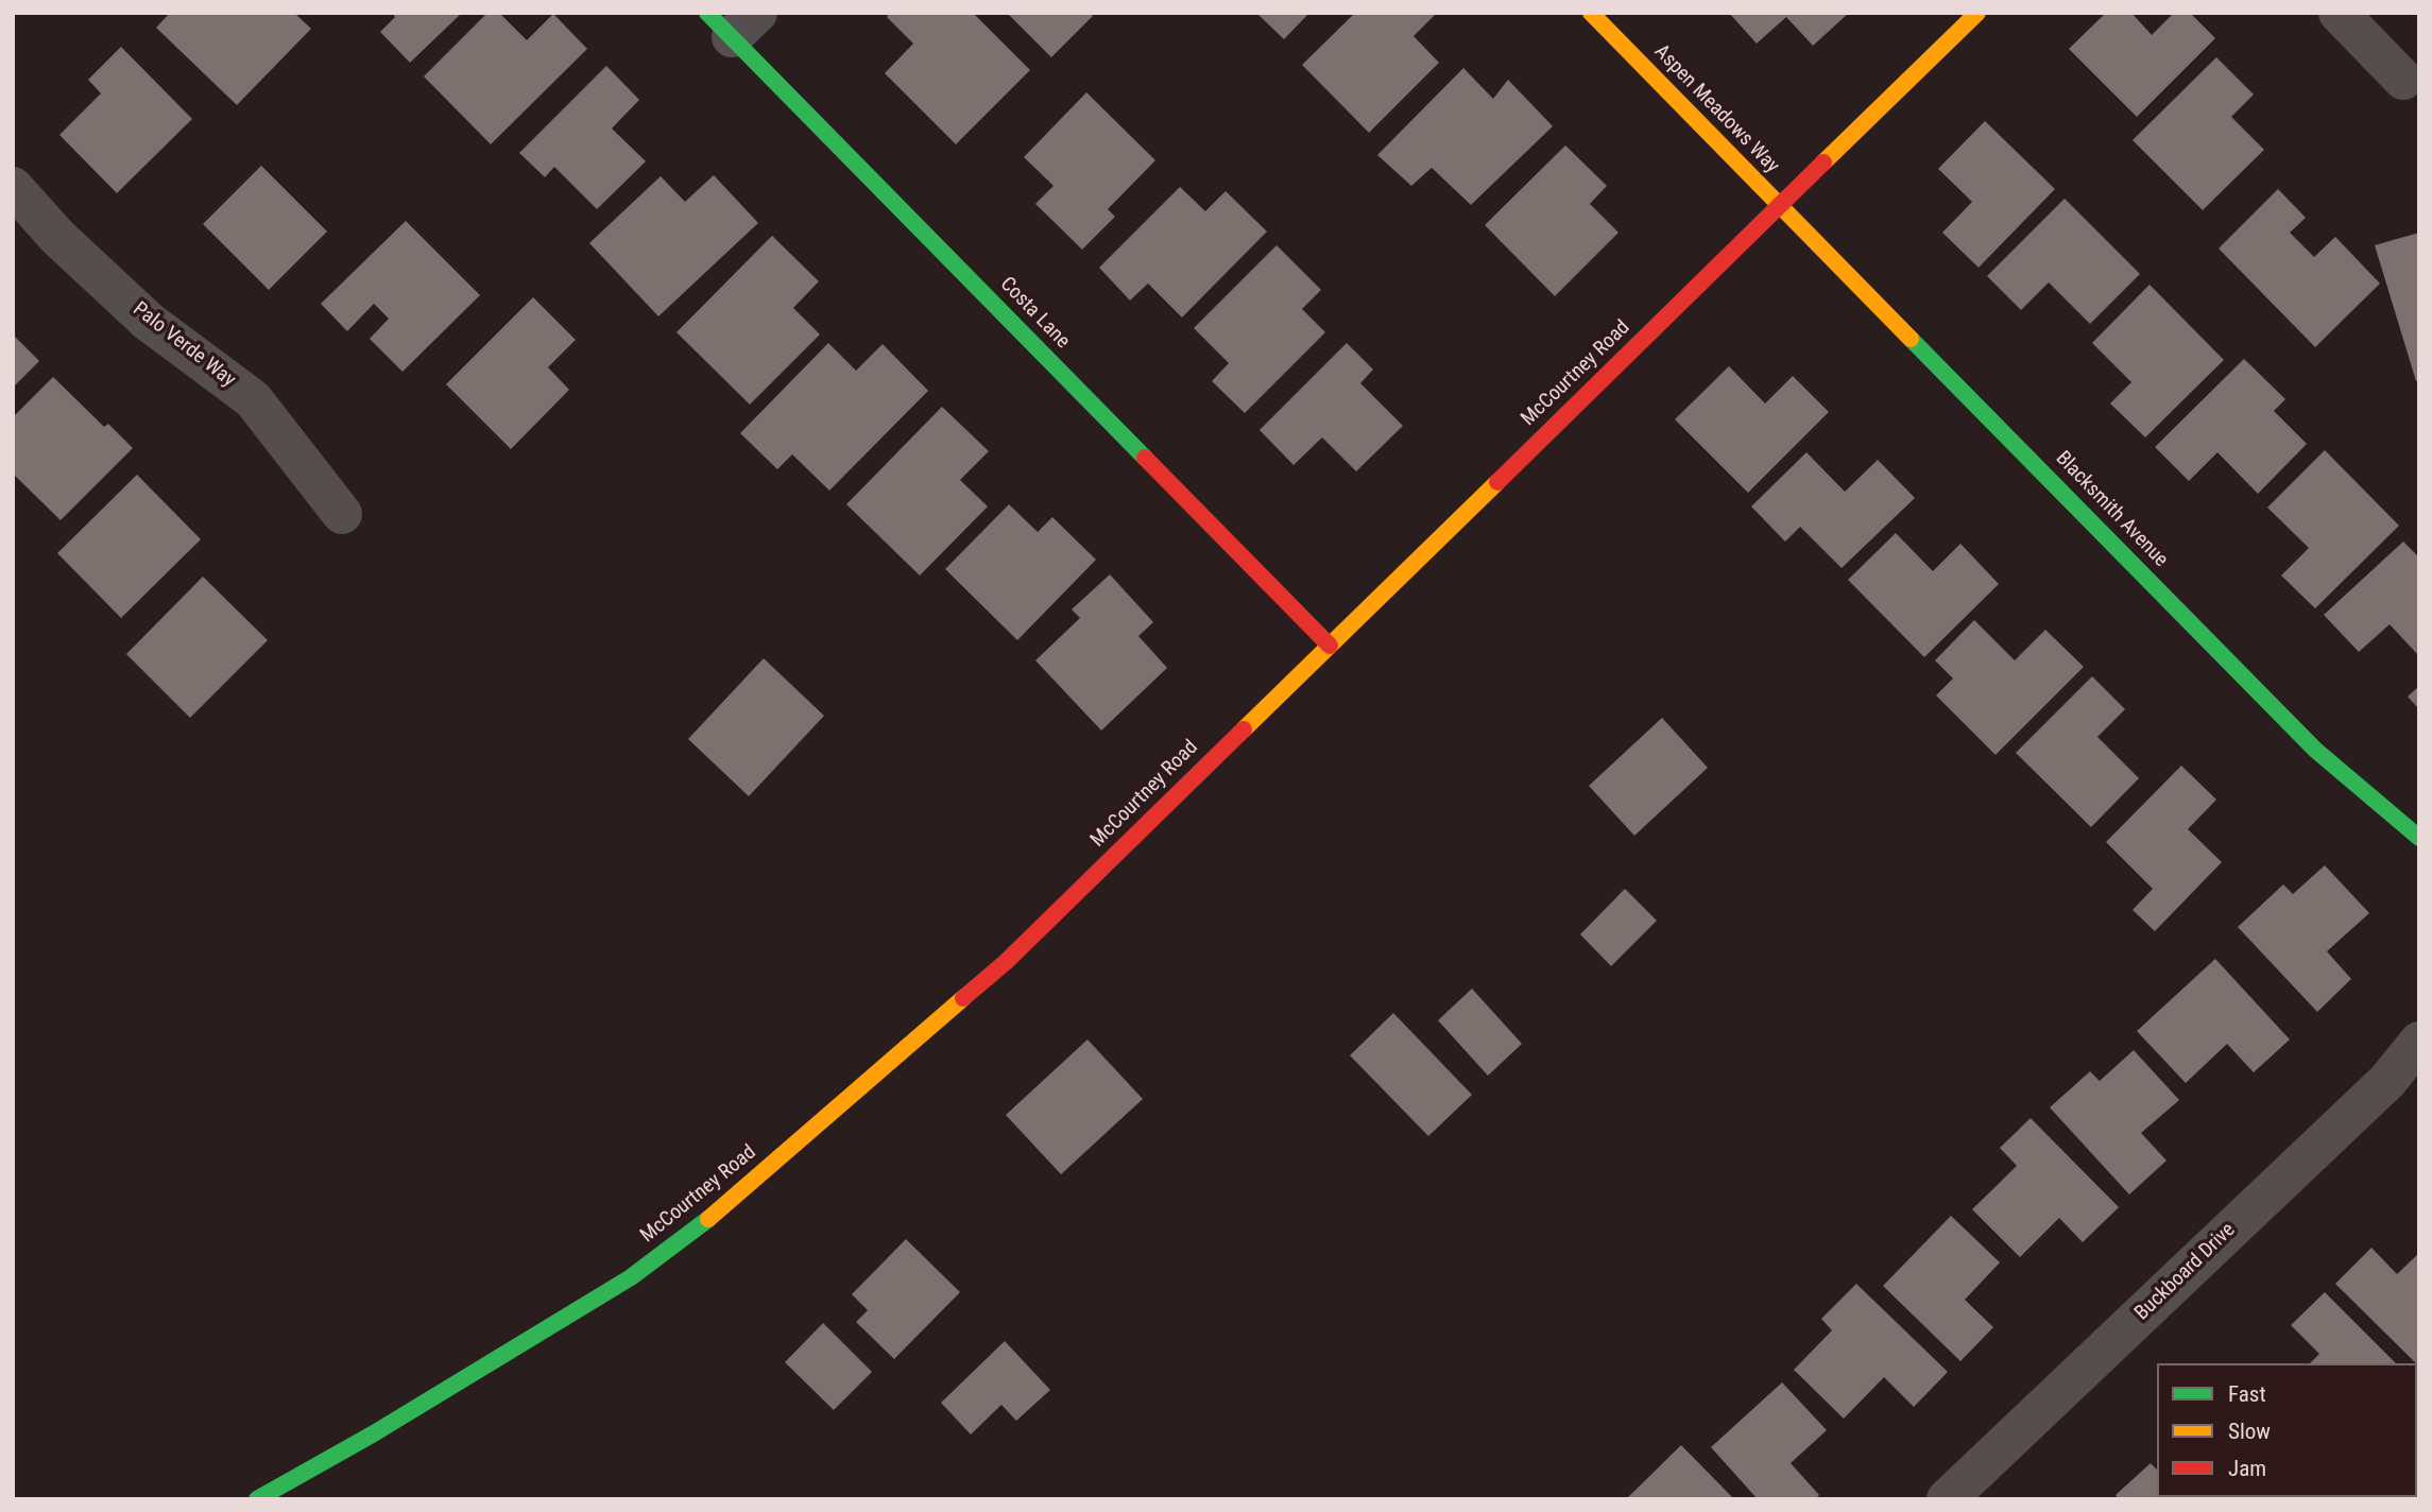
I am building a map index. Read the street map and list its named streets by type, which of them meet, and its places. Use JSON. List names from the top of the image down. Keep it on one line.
{"streets":{"street":["Aspen Meadows Way","Costa Lane","Palo Verde Way","McCourtney Road","Blacksmith Avenue","Buckboard Drive"]},"crossings":[["Aspen Meadows Way","McCourtney Road"],["Aspen Meadows Way","Blacksmith Avenue"],["Costa Lane","McCourtney Road"],["McCourtney Road","Blacksmith Avenue"]],"legend":["Fast","Slow","Jam"]}
